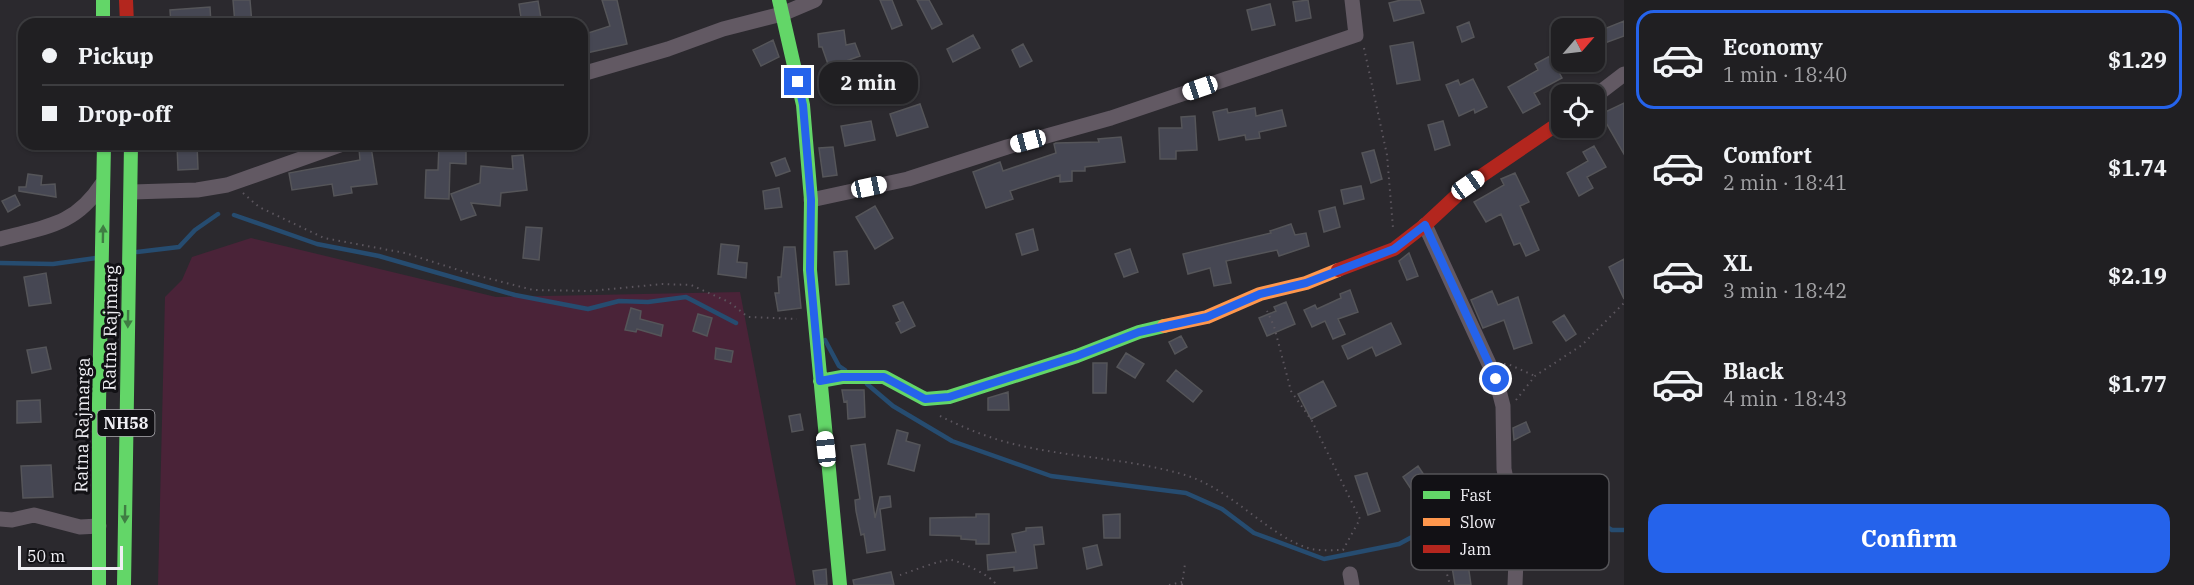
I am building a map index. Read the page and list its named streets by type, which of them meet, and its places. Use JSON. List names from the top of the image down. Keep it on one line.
{"streets":{"main road":["Ratna Rajmarg","NH58","Ratna Rajmarga"]},"crossings":[["Ratna Rajmarg","Ratna Rajmarga"]],"legend":["Fast","Slow","Jam"],"scale_bar":"50 m","north":"top right","page":{"list":[{"name":"Economy","note":"1 min · 18:40","value":"$1.29"},{"name":"Comfort","note":"2 min · 18:41","value":"$1.74"},{"name":"XL","note":"3 min · 18:42","value":"$2.19"},{"name":"Black","note":"4 min · 18:43","value":"$1.77"}],"banner":["Pickup","Drop-off"],"bubble":"2 min","buttons":"Confirm","scale":"50 m"}}
